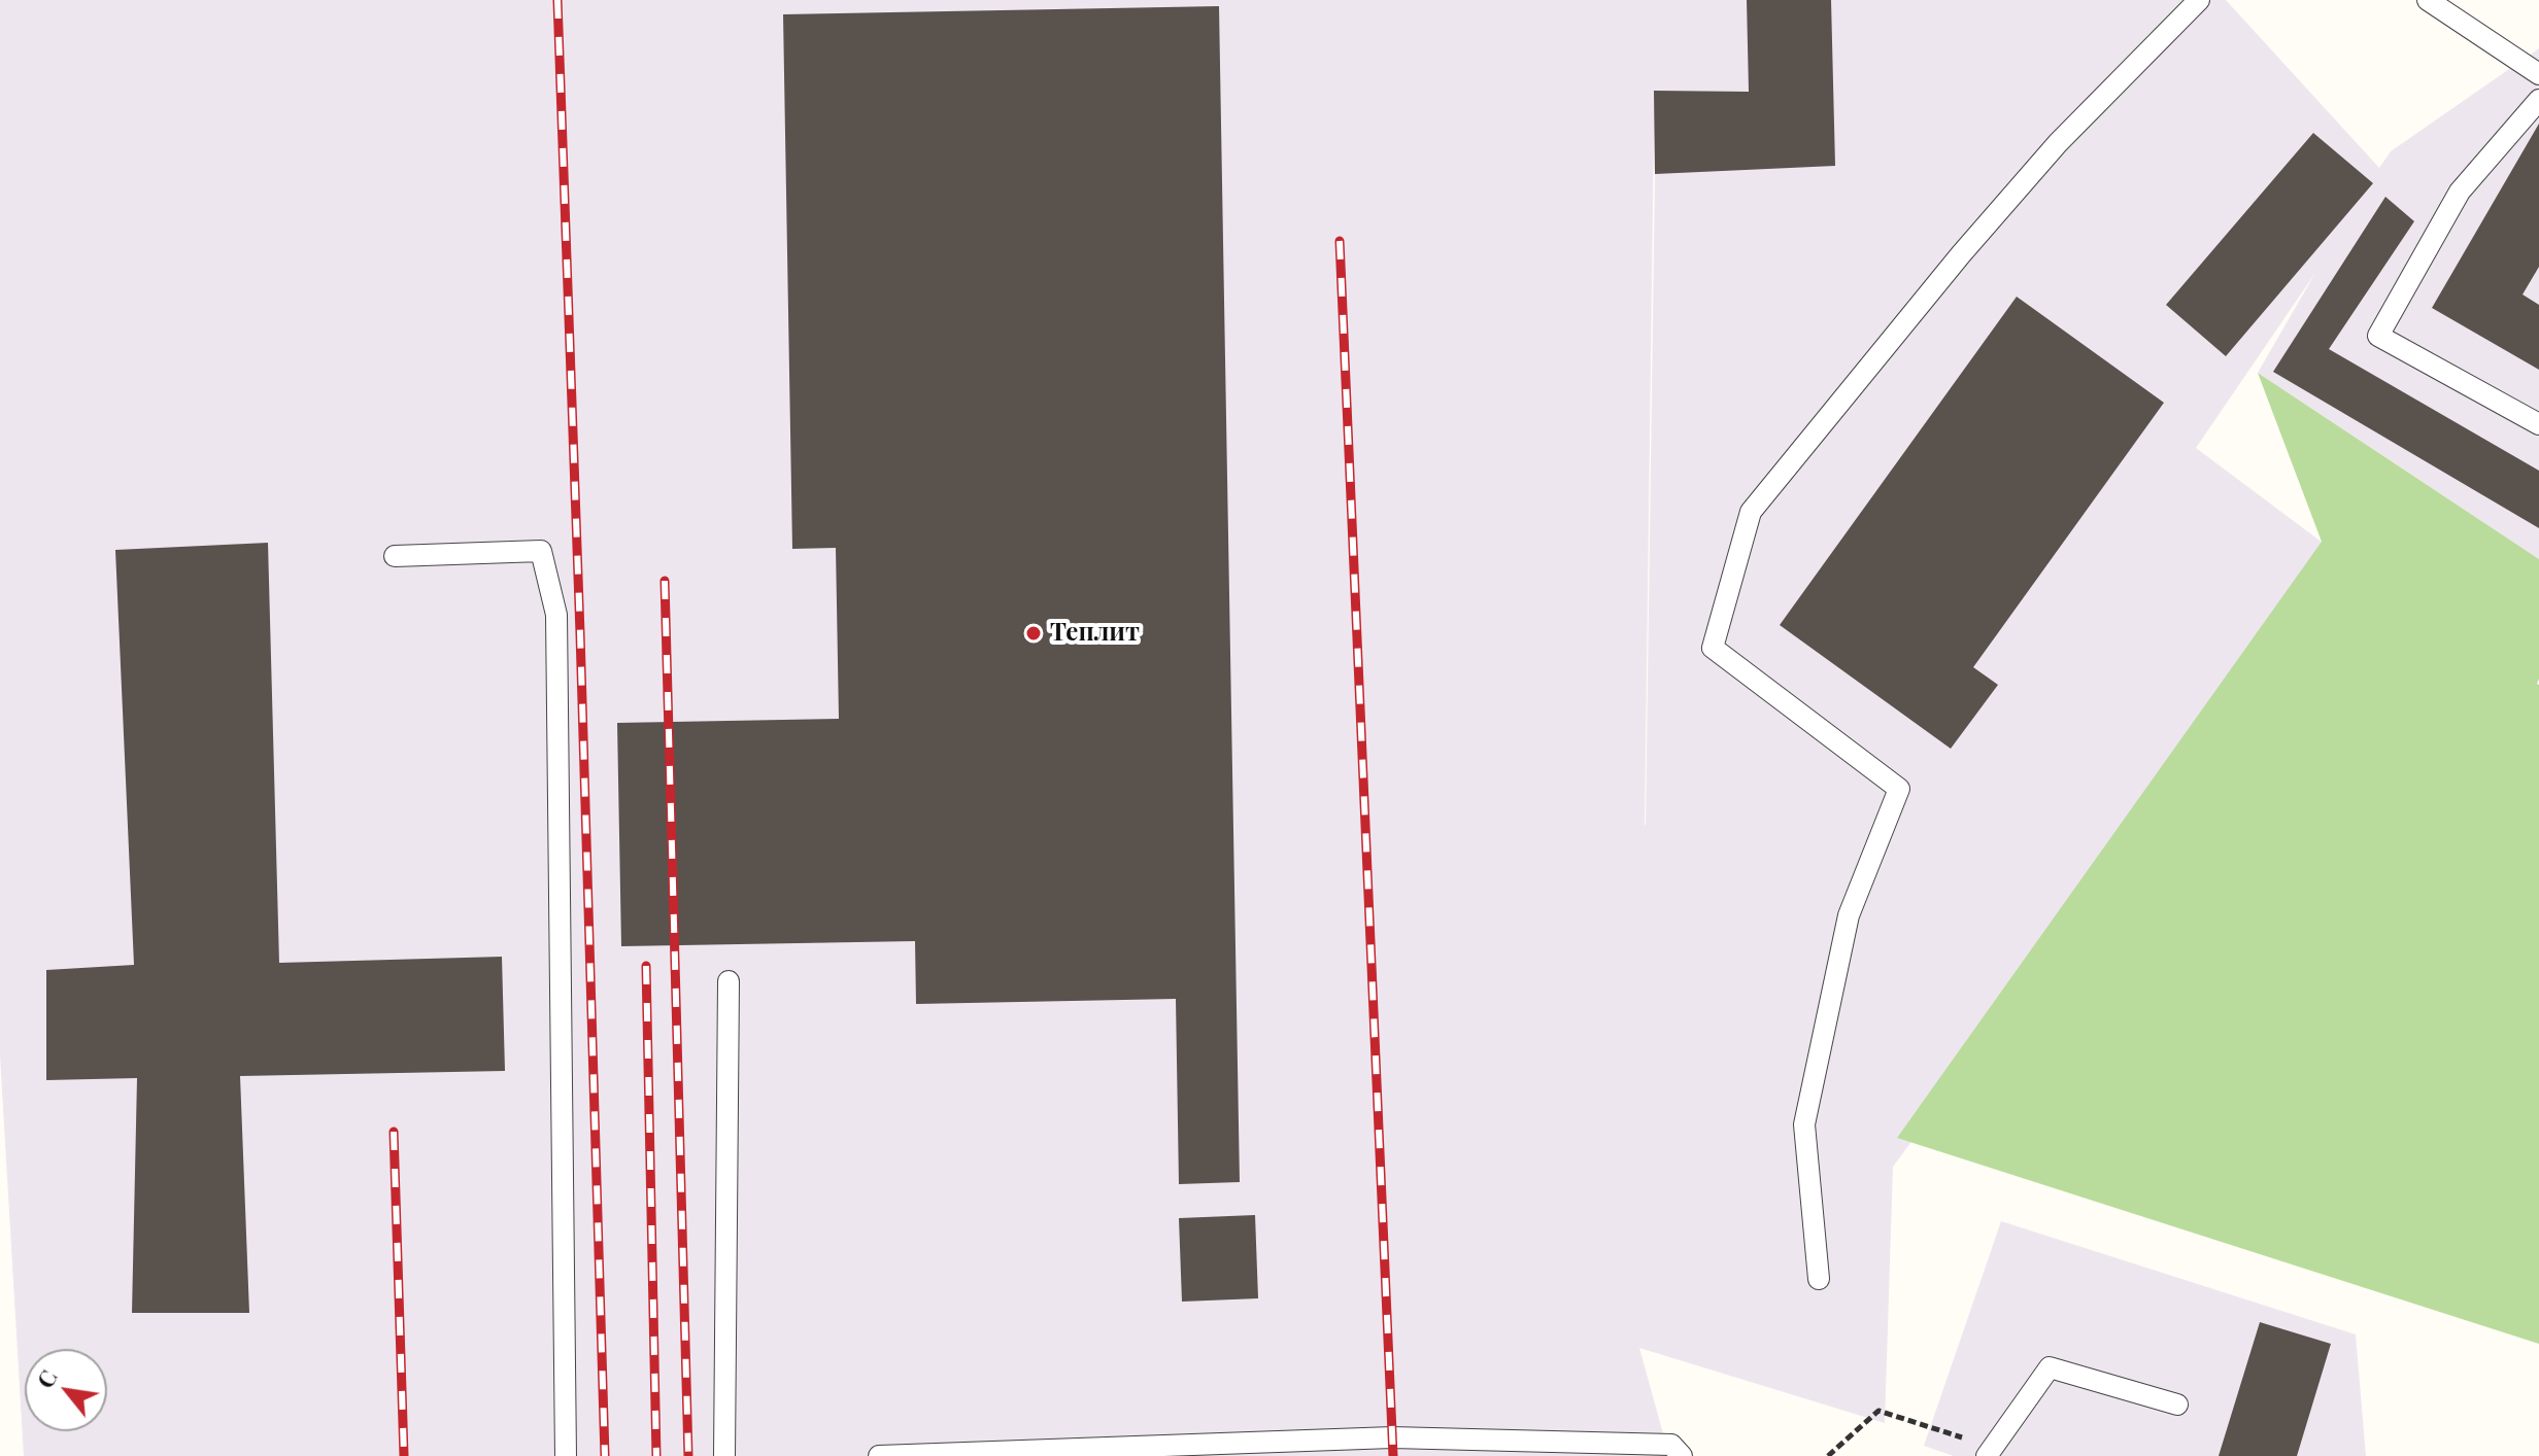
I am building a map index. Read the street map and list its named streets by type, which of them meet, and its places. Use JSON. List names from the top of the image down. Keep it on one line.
{"places":["Теплит"],"north":"top left"}
